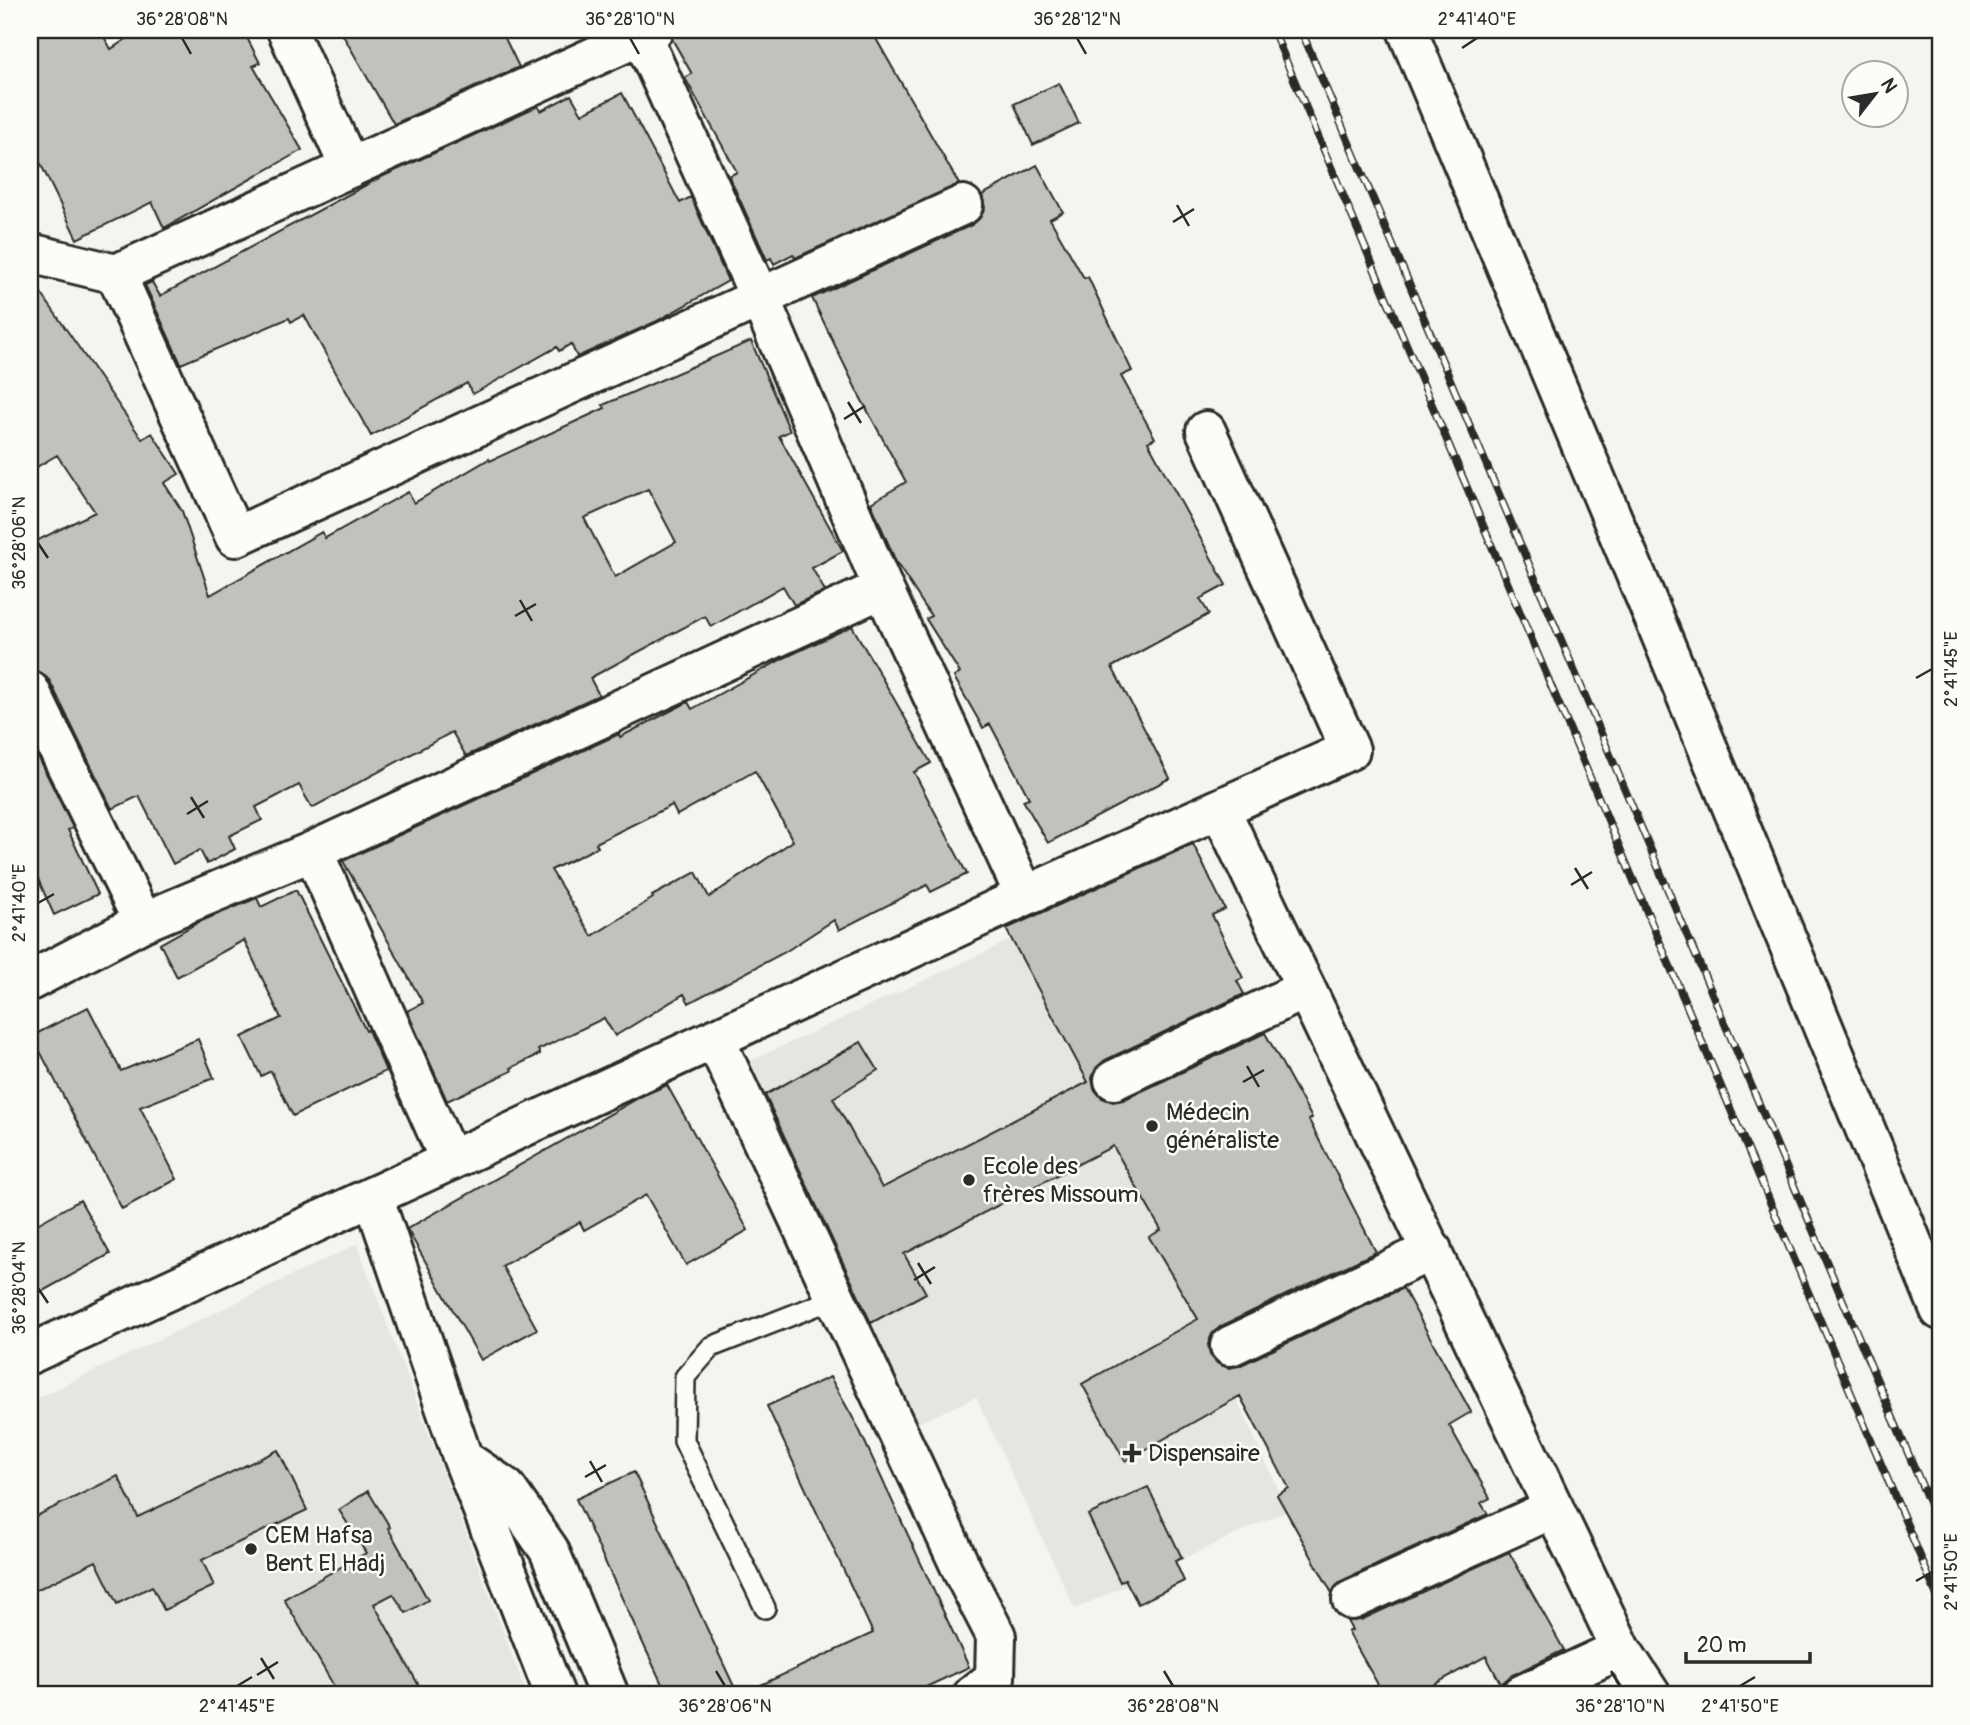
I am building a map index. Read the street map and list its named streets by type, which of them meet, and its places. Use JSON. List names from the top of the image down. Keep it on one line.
{"places":{"other":["Médecin généraliste","Ecole des frères Missoum","CEM Hafsa Bent El Hadj"],"health":["Dispensaire"]},"scale_bar":"20 m","north":"top right","coordinates":["36°28'08\"N","36°28'10\"N","36°28'12\"N","2°41'40\"E","36°28'06\"N","2°41'45\"E","36°28'04\"N","2°41'50\"E"]}
